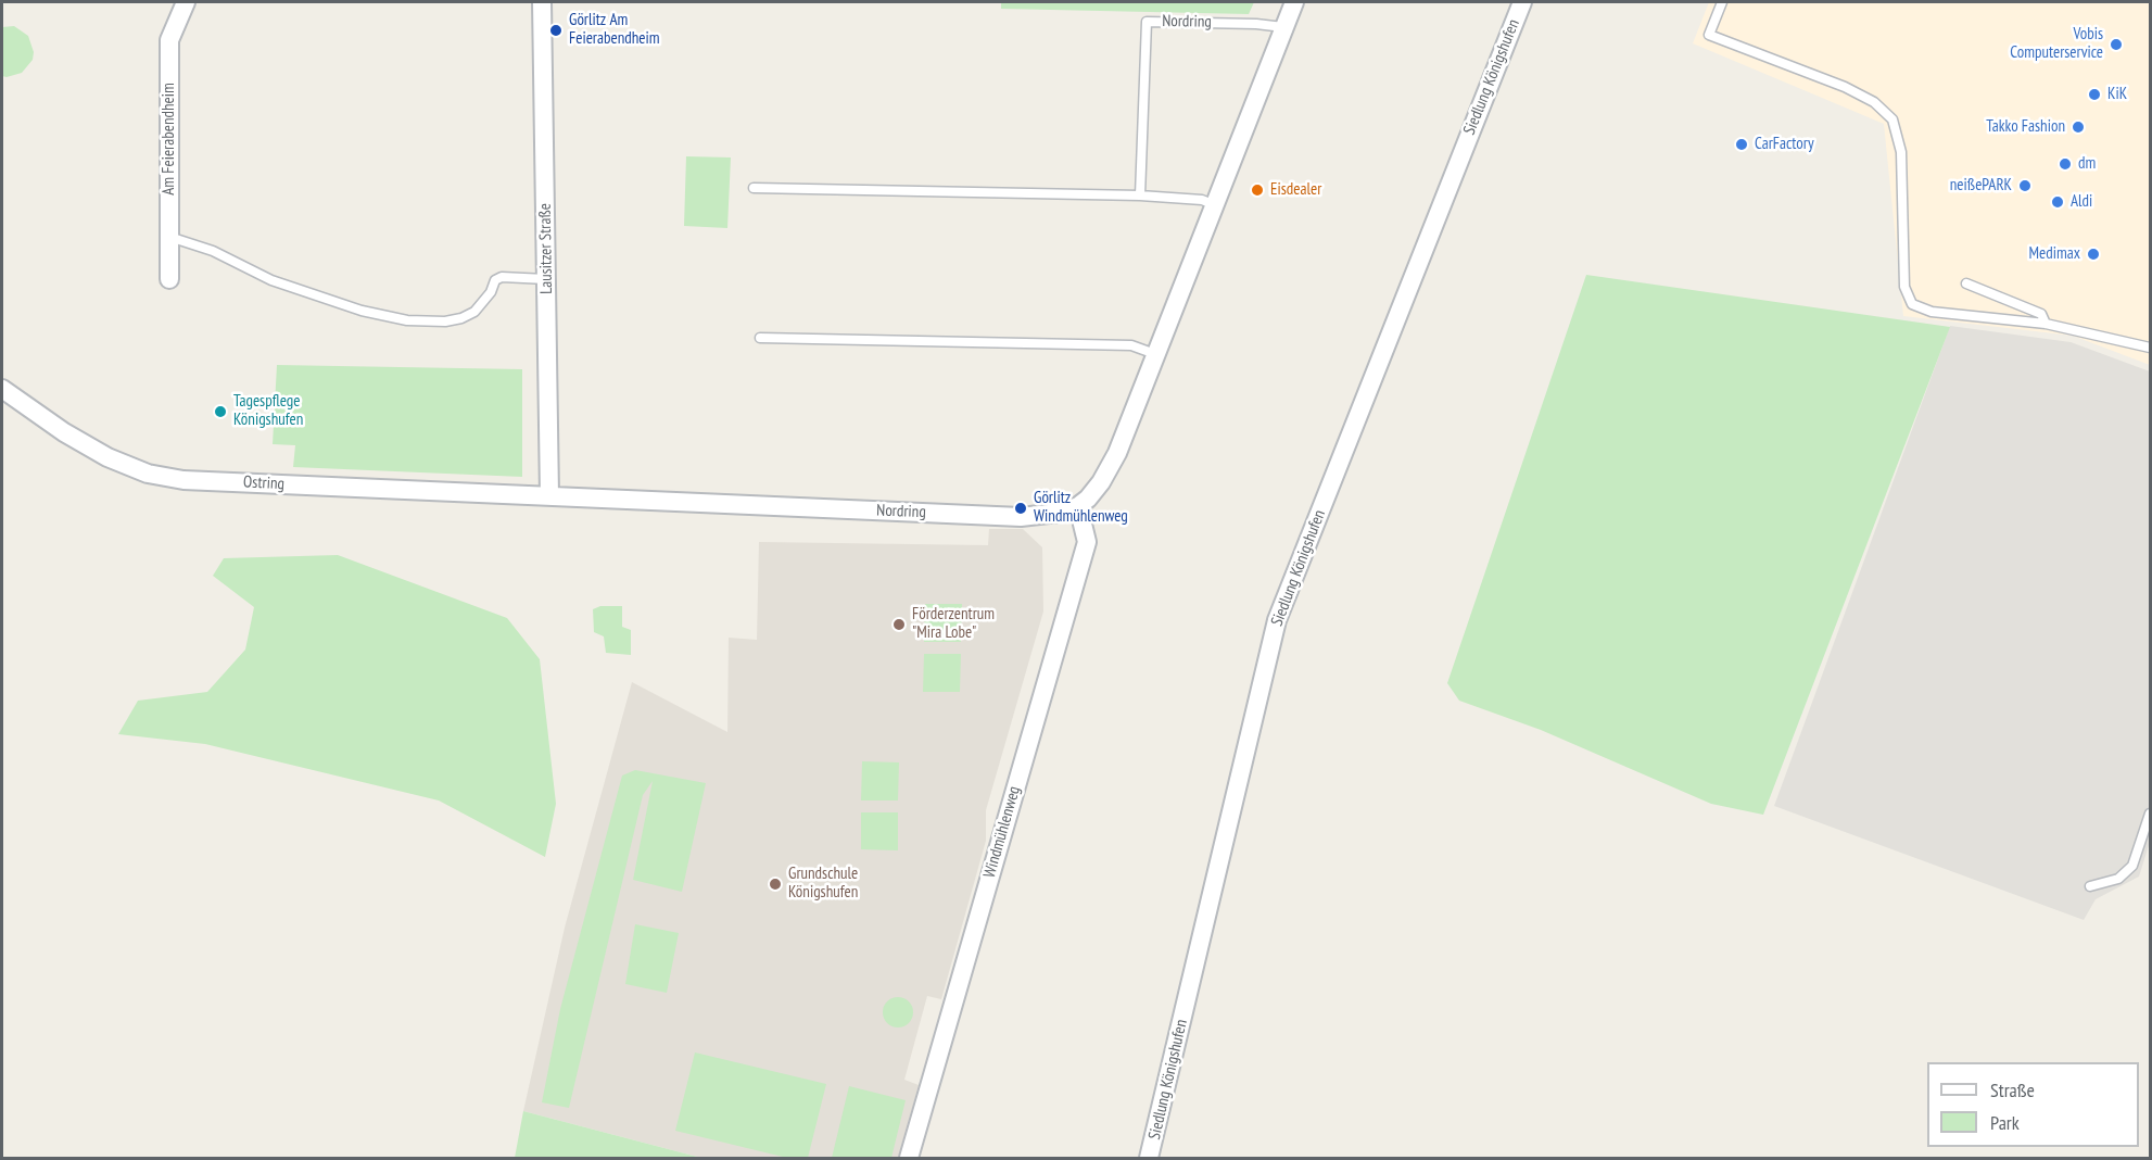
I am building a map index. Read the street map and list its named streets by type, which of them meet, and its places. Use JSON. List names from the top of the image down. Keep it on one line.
{"streets":{"street":["Nordring","Siedlung Königshufen","Am Feierabendheim","Lausitzer Straße","Ostring","Windmühlenweg"]},"crossings":[["Nordring","Lausitzer Straße"],["Nordring","Ostring"],["Nordring","Windmühlenweg"],["Lausitzer Straße","Ostring"]],"places":["Görlitz Am Feierabendheim","Vobis Computerservice","KiK","Takko Fashion","CarFactory","dm","neißePARK","Eisdealer","Aldi","Medimax","Tagespflege Königshufen","Görlitz Windmühlenweg","Förderzentrum \"Mira Lobe\"","Grundschule Königshufen"],"legend":["Straße","Park"]}
